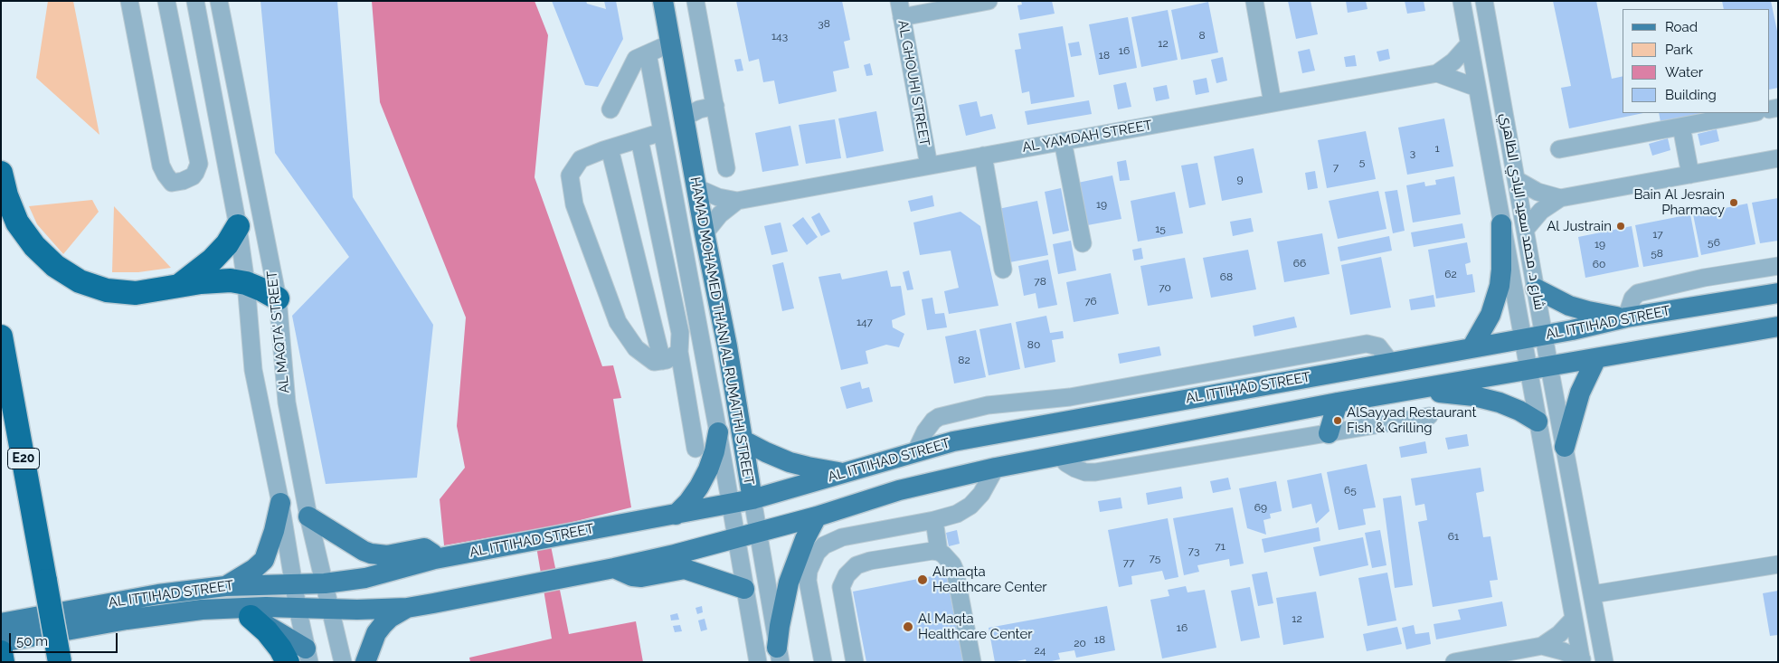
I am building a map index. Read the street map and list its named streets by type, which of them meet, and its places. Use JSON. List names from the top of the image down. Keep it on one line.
{"streets":{"highway":["E20"],"main road":["AL ITTIHAD STREET","HAMAD MOHAMED THANI AL RUMAITHI STREET"],"street":["AL GHOUHI STREET","AL YAMDAH STREET","شارع د. محمد سعيد البادي الظاهري","AL MAQTA' STREET"]},"crossings":[["AL GHOUHI STREET","AL YAMDAH STREET"],["AL YAMDAH STREET","شارع د. محمد سعيد البادي الظاهري"],["AL YAMDAH STREET","HAMAD MOHAMED THANI AL RUMAITHI STREET"],["شارع د. محمد سعيد البادي الظاهري","AL ITTIHAD STREET"],["AL ITTIHAD STREET","HAMAD MOHAMED THANI AL RUMAITHI STREET"],["AL ITTIHAD STREET","AL MAQTA' STREET"]],"places":["Bain Al Jesrain Pharmacy","Al Justrain","AlSayyad Restaurant Fish & Grilling","Almaqta Healthcare Center","Al Maqta Healthcare Center"],"house_numbers":["38","8","143","12","16","18","1","3","5","7","9","19","15","17","56","19","58","66","60","62","68","78","70","76","147","80","82","65","69","61","71","73","75","77","12","16","18","20","24"],"legend":["Road","Park","Water","Building"],"scale_bar":"50 m"}
